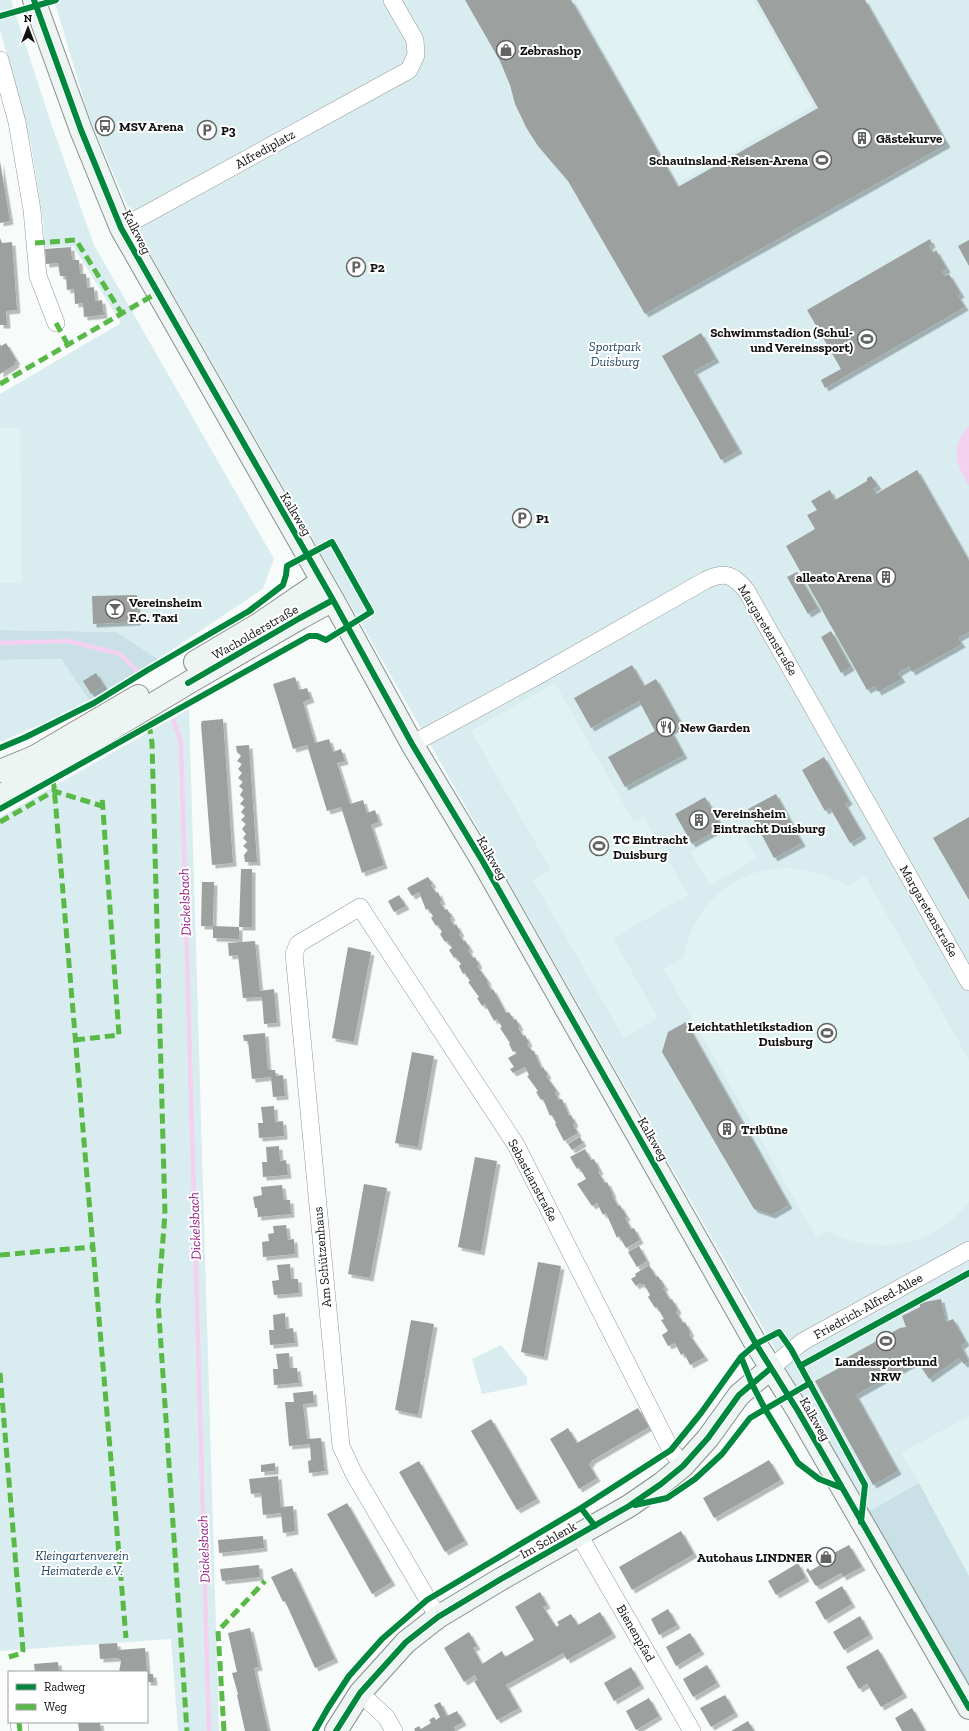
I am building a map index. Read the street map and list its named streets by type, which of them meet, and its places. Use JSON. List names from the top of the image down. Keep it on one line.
{"streets":{"street":["Alfrediplatz","Kalkweg","Margaretenstraße","Wacholderstraße","Sebastianstraße","Am Schützenhaus","Friedrich-Alfred-Allee","Im Schlenk","Bienenpfad"]},"crossings":[["Alfrediplatz","Kalkweg"],["Kalkweg","Margaretenstraße"],["Kalkweg","Wacholderstraße"],["Kalkweg","Friedrich-Alfred-Allee"],["Kalkweg","Im Schlenk"],["Sebastianstraße","Am Schützenhaus"],["Sebastianstraße","Im Schlenk"],["Am Schützenhaus","Im Schlenk"],["Friedrich-Alfred-Allee","Im Schlenk"],["Im Schlenk","Bienenpfad"]],"water":["Dickelsbach"],"parks":["Sportpark Duisburg","Kleingartenverein Heimaterde e.V."],"places":{"shop":["Zebrashop","Autohaus LINDNER"],"bus stop":["MSV Arena"],"parking":["P3","P2","P1"],"building":["Gästekurve","alleato Arena","Vereinsheim Eintracht Duisburg","Tribüne"],"sports":["Schauinsland-Reisen-Arena","Schwimmstadion (Schul- und Vereinssport)","TC Eintracht Duisburg","Leichtathletikstadion Duisburg","Landessportbund NRW"],"bar":["Vereinsheim F.C. Taxi"],"restaurant":["New Garden"]},"legend":["Radweg","Weg"],"north":"top"}
